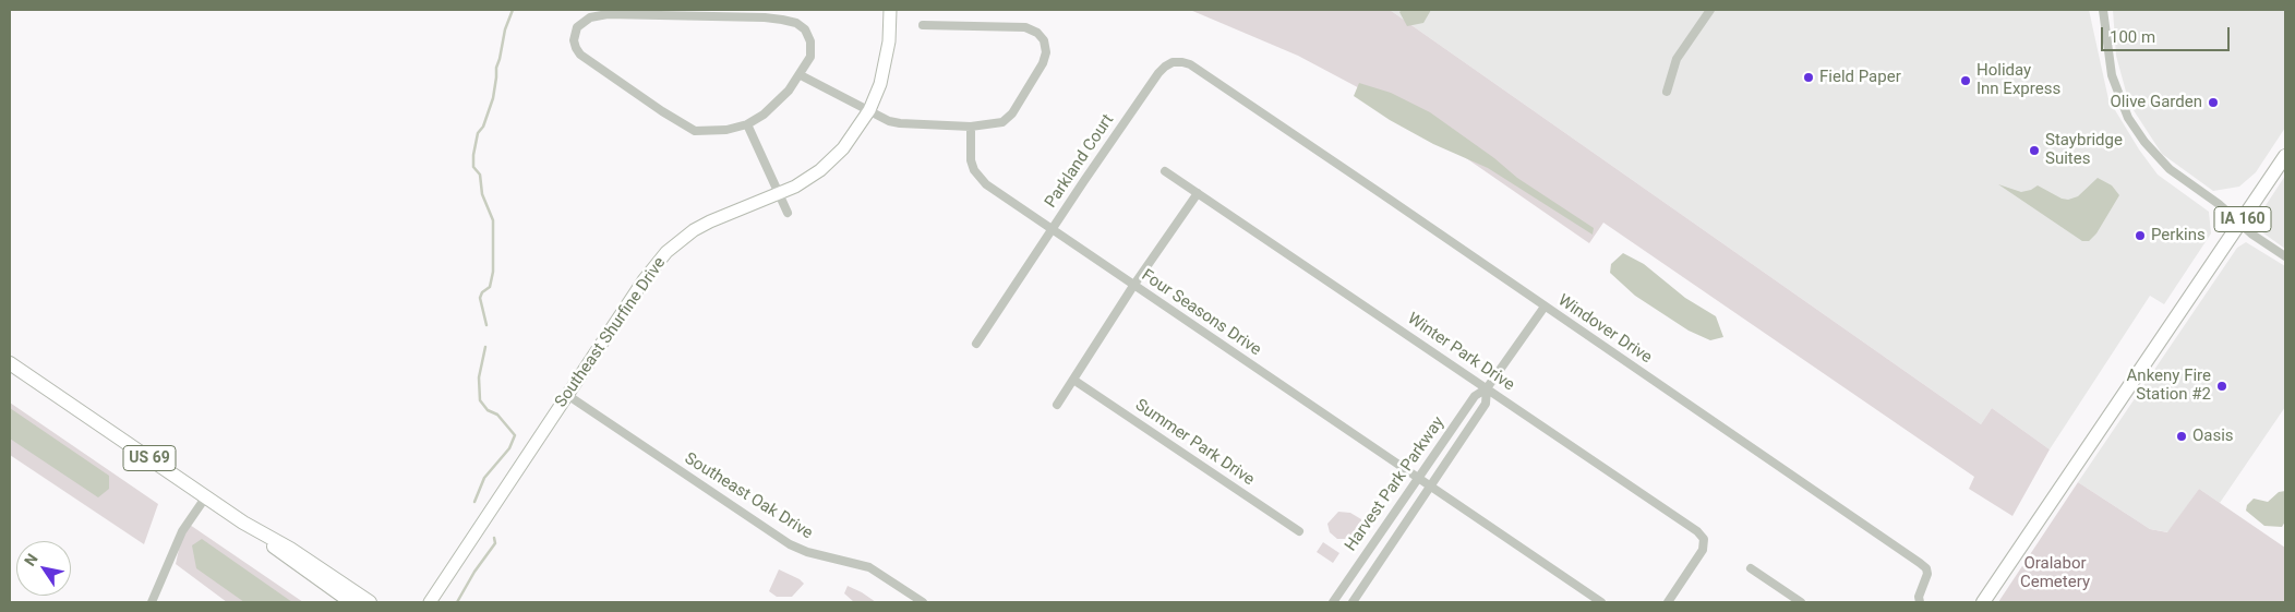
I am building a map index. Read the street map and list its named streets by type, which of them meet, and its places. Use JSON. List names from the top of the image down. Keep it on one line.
{"streets":{"main road":["IA 160","US 69"],"street":["Parkland Court","Four Seasons Drive","Windover Drive","Southeast Shurfine Drive","Winter Park Drive","Summer Park Drive","Harvest Park Parkway","Southeast Oak Drive"]},"crossings":[["Parkland Court","Four Seasons Drive"],["Parkland Court","Windover Drive"],["Four Seasons Drive","Harvest Park Parkway"],["Windover Drive","Harvest Park Parkway"],["Southeast Shurfine Drive","Southeast Oak Drive"],["Winter Park Drive","Harvest Park Parkway"]],"parks":["Oralabor Cemetery"],"places":["Field Paper","Holiday Inn Express","Olive Garden","Staybridge Suites","Perkins","Ankeny Fire Station #2","Oasis"],"scale_bar":"100 m","north":"top left"}
